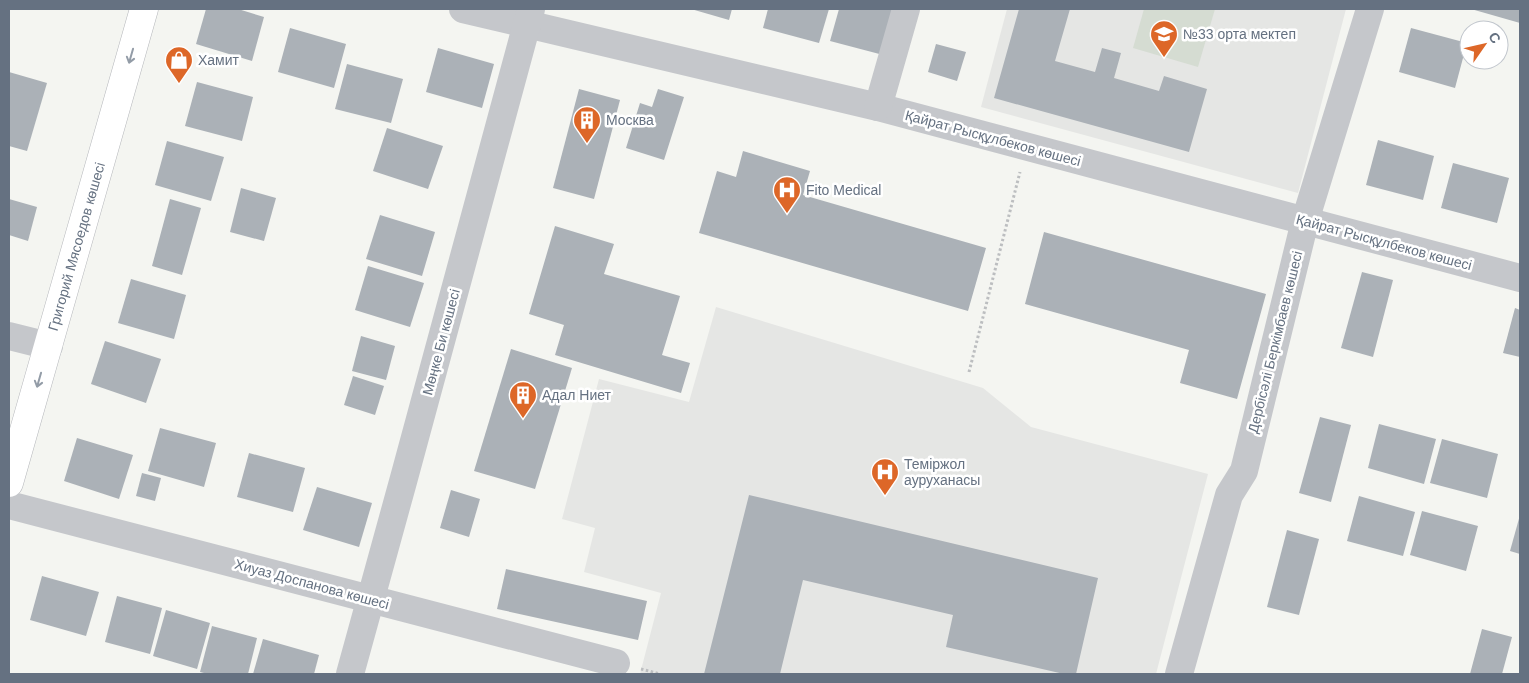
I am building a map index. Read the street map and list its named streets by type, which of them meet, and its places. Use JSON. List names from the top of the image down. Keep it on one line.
{"streets":{"main road":["Григорий Мясоедов көшесі"],"street":["Қайрат Рысқұлбеков көшесі","Мөңке Би көшесі","Дербісәлі Беркімбаев көшесі","Хиуаз Доспанова көшесі"]},"crossings":[["Қайрат Рысқұлбеков көшесі","Мөңке Би көшесі"],["Қайрат Рысқұлбеков көшесі","Дербісәлі Беркімбаев көшесі"],["Мөңке Би көшесі","Хиуаз Доспанова көшесі"]],"one_way":["Григорий Мясоедов көшесі"],"places":{"school or university":["№33 орта мектеп"],"shop":["Хамит"],"building":["Москва","Адал Ниет"],"hospital":["Fito Medical","Теміржол ауруханасы"]},"north":"top right"}
